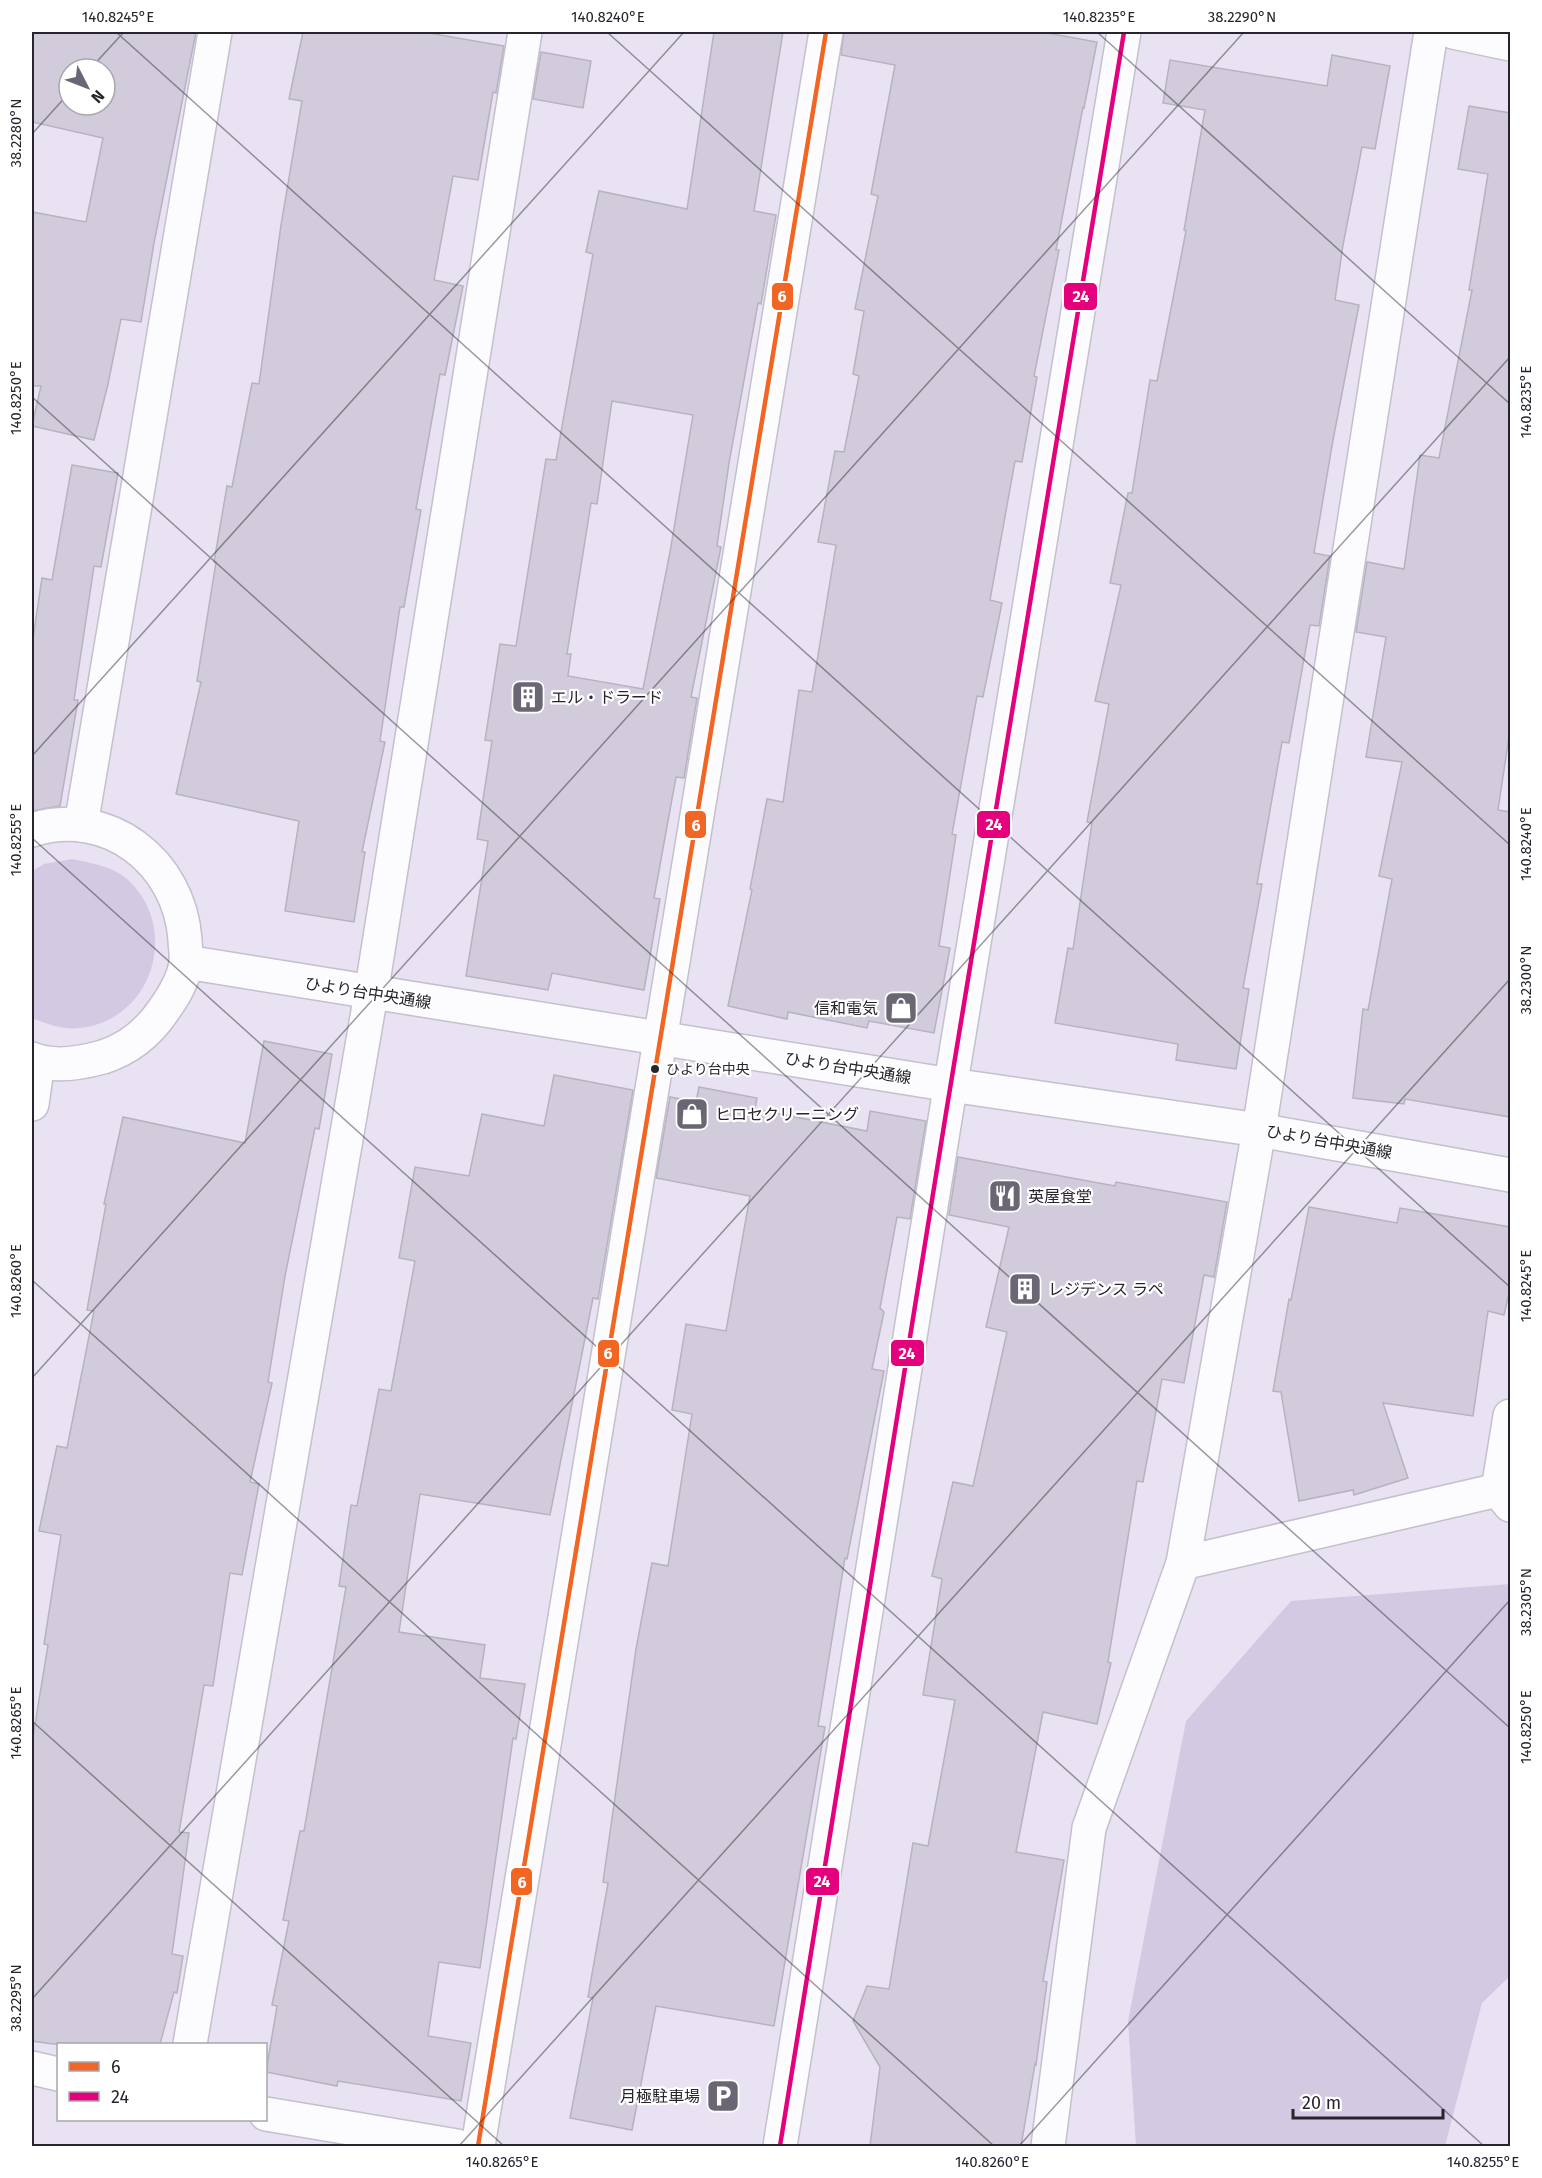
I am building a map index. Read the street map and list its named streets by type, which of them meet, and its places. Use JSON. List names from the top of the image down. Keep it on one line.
{"streets":{"street":["ひより台中央通線"]},"places":{"building":["エル・ドラード","レジデンス ラペ"],"shop":["信和電気","ヒロセクリーニング"],"other":["ひより台中央"],"restaurant":["英屋食堂"],"parking":["月極駐車場"]},"lines":["transit line 6","transit line 24"],"legend":["6","24"],"scale_bar":"20 m","north":"bottom right","coordinates":["140.8245°E","140.8240°E","140.8235°E","38.2290°N","38.2280°N","140.8250°E","140.8255°E","38.2300°N","140.8260°E","38.2305°N","140.8265°E","38.2295°N"]}
